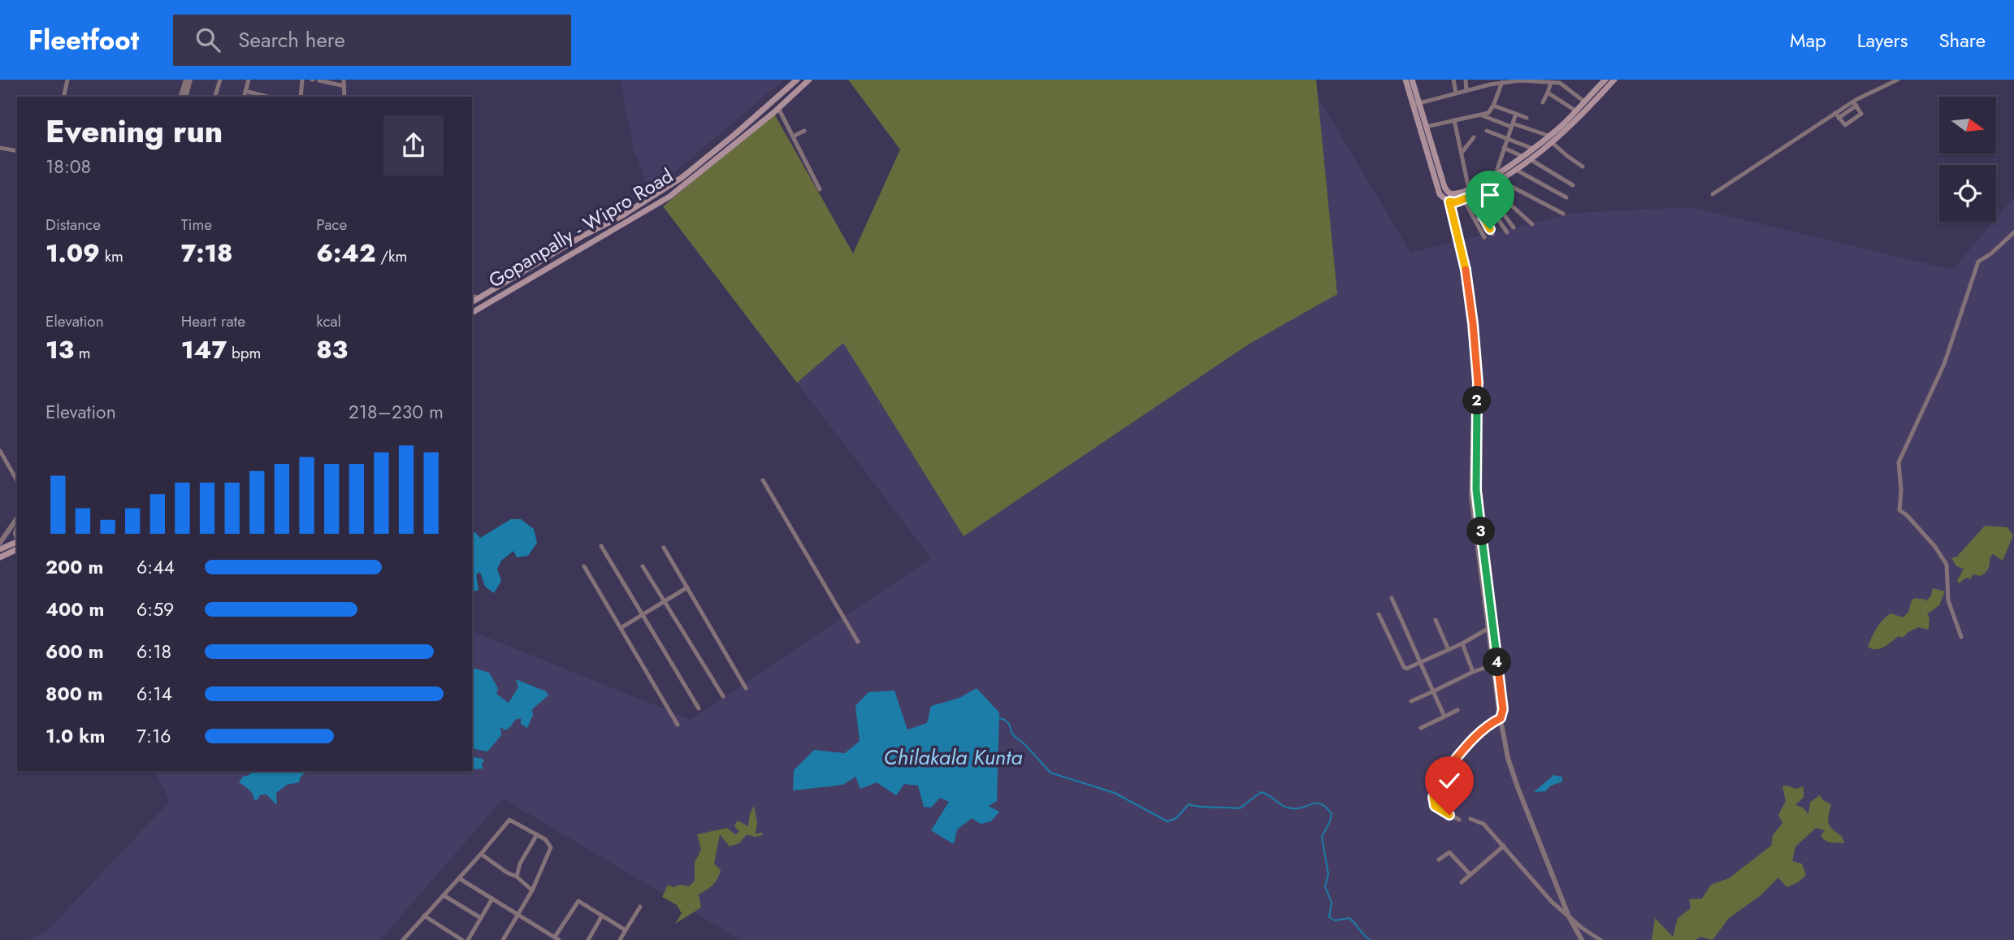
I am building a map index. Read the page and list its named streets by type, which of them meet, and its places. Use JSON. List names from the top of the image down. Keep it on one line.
{"streets":{"main road":["Gopanpally - Wipro Road"]},"water":["Chilakala Kunta"],"north":"right","page":{"header":"Fleetfoot","search":"Search here","nav":["Map","Layers","Share"],"heading":["Evening run","18:08"],"stats":[["Distance","1.09 km"],["Time","7:18"],["Pace","6:42 /km"],["Elevation","13 m"],["Heart rate","147 bpm"],["kcal","83"]],"pins":["2","3","4"],"chart":["Elevation","218–230 m"],"list":[{"name":"200 m","note":"6:44"},{"name":"400 m","note":"6:59"},{"name":"600 m","note":"6:18"},{"name":"800 m","note":"6:14"},{"name":"1.0 km","note":"7:16"}]}}
